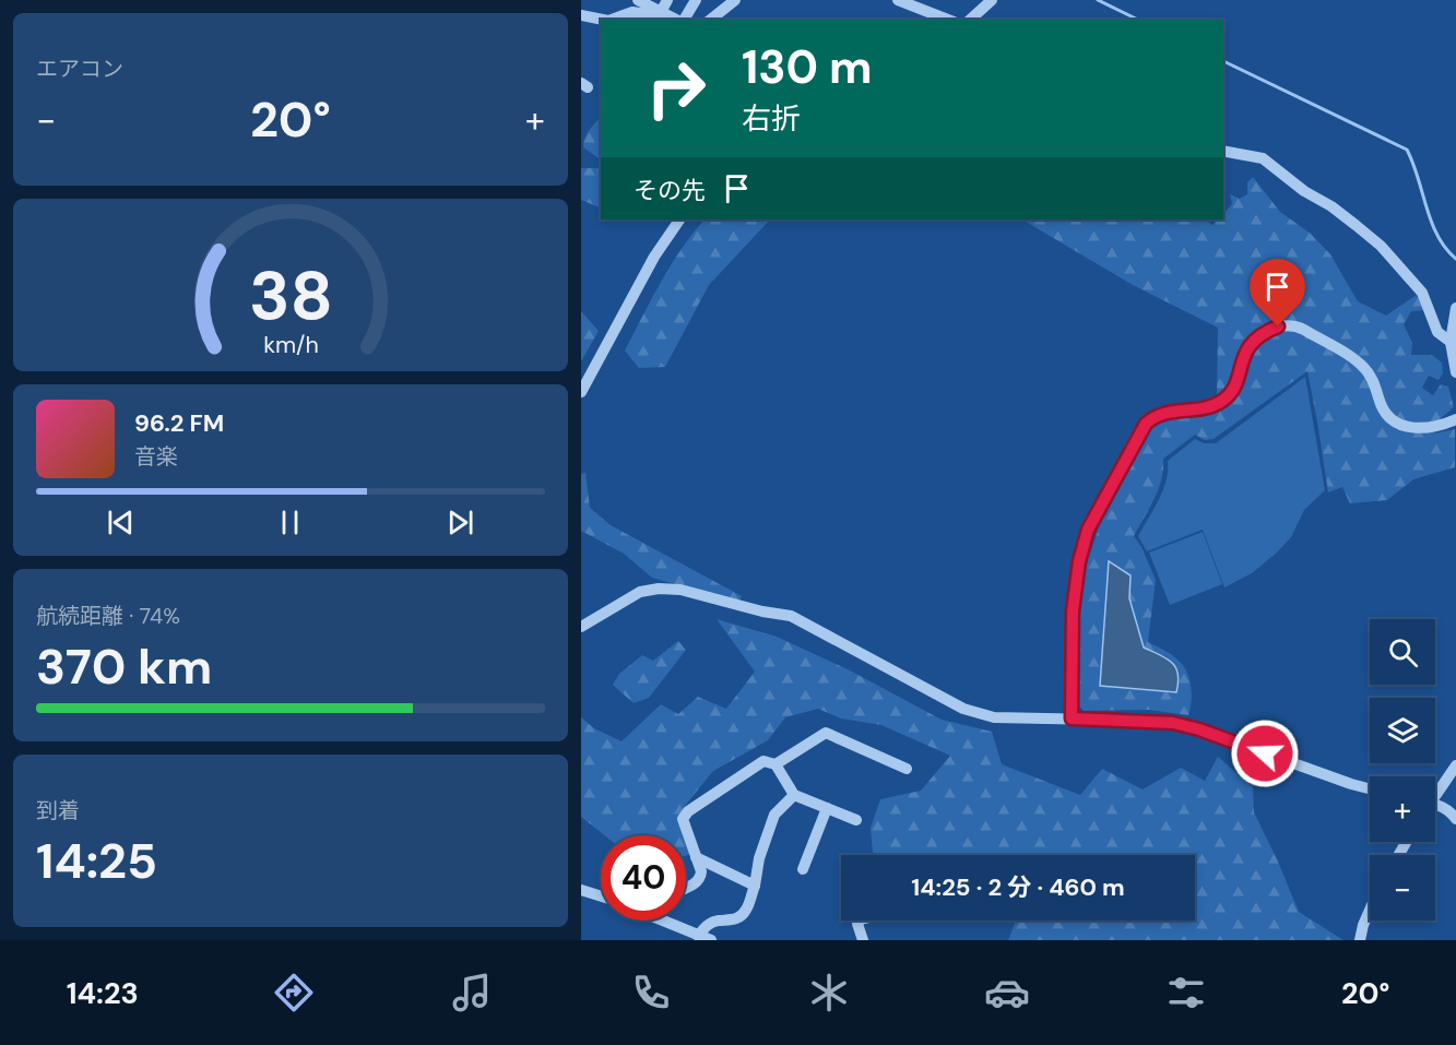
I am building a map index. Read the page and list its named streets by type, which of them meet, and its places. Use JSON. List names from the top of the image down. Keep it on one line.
{"page":{"tile":["エアコン",["航続距離 · 74%","370 km"],["到着","14:25"]],"turn":["130 m","右折"],"heat":["−","20°","+"],"then":"その先","song":["96.2 FM","音楽"],"map_buttons":["+","−"],"limit":"40","trip":"14:25 · 2 分 · 460 m","tabs":["14:23","20°"],"gauge":["38","km/h"]}}
